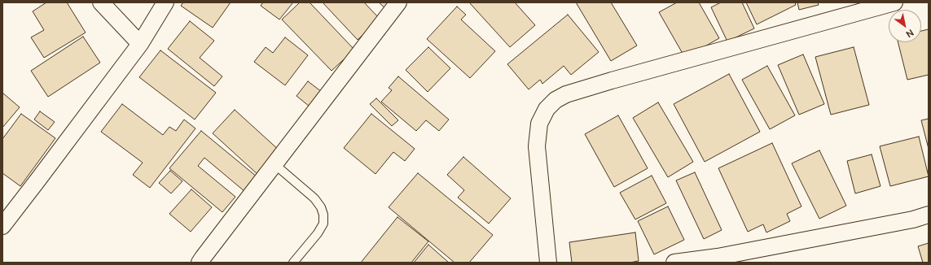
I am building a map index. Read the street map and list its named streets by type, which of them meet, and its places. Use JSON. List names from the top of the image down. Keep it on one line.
{"north":"bottom right"}
